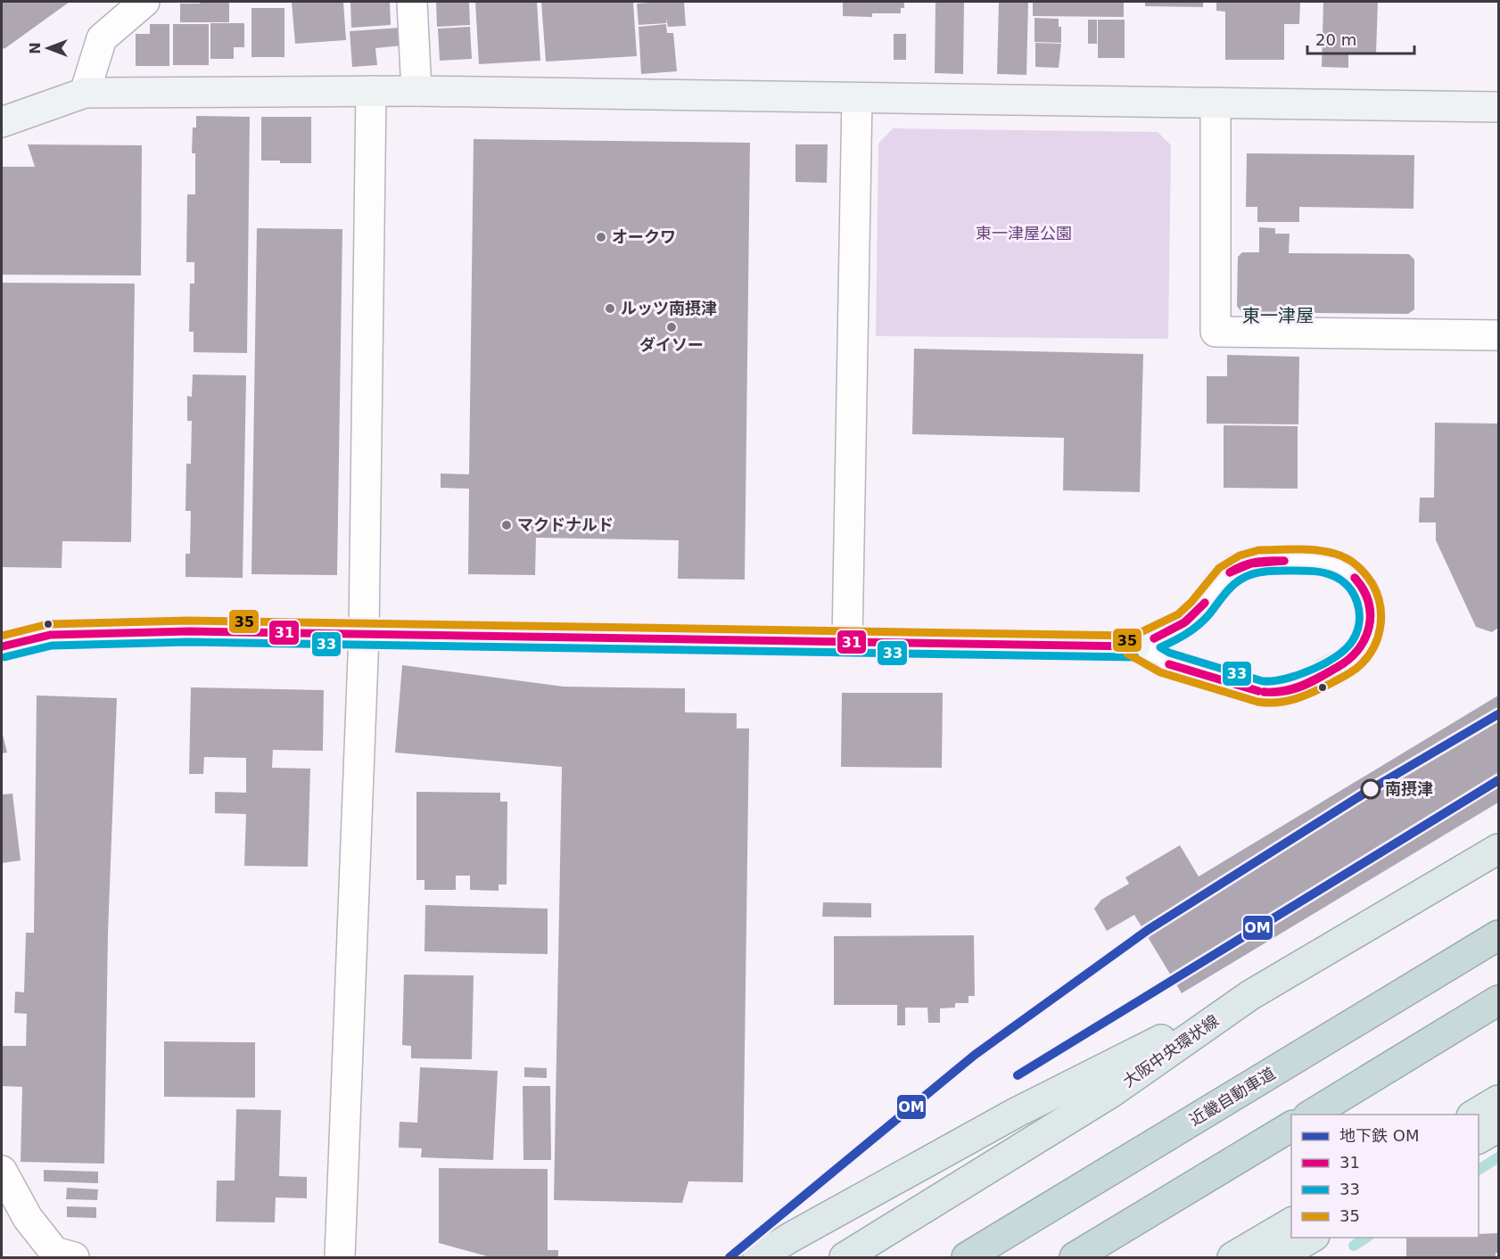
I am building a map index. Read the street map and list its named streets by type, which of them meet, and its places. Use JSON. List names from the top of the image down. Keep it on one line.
{"streets":{"highway":["近畿自動車道"],"main road":["大阪中央環状線"]},"districts":["東一津屋"],"parks":["東一津屋公園"],"places":["オークワ","ルッツ南摂津","ダイソー","マクドナルド","南摂津"],"lines":["transit line 35","transit line 31","transit line 33","metro line OM"],"legend":["地下鉄 OM","31","33","35"],"scale_bar":"20 m","north":"left"}
